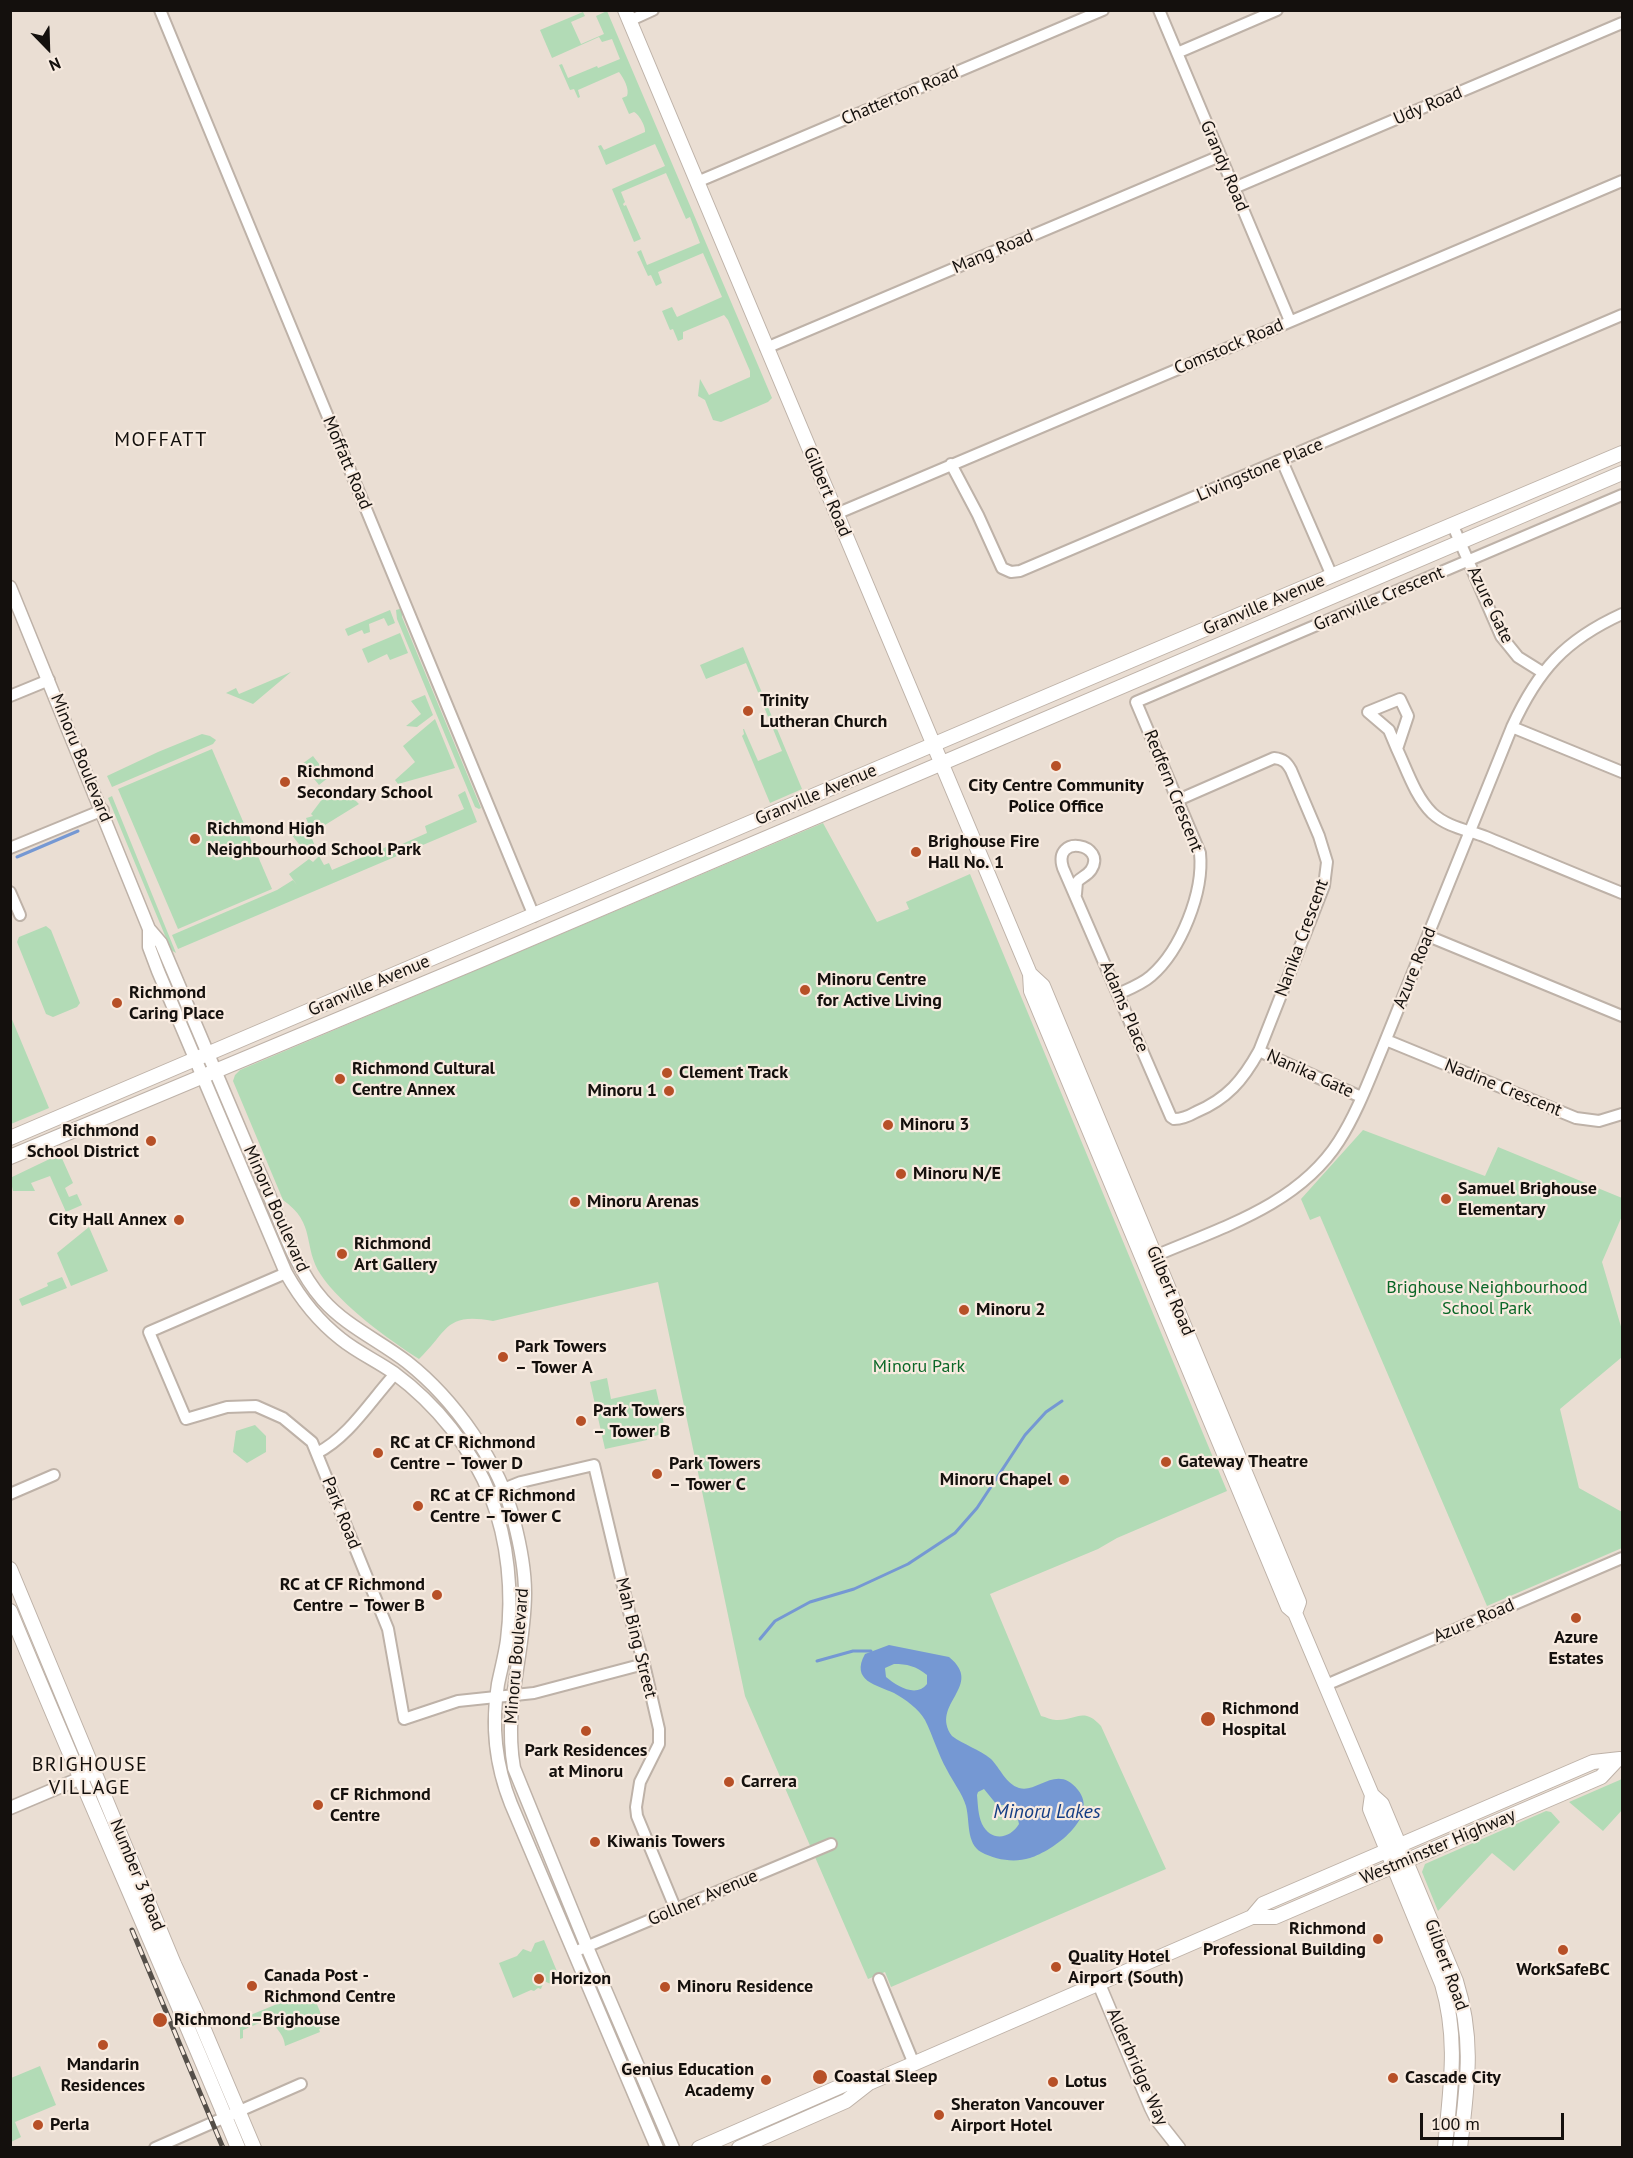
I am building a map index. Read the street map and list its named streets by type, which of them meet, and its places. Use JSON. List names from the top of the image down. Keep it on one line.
{"streets":{"main road":["Gilbert Road","Granville Avenue","Westminster Highway","Number 3 Road"],"street":["Chatterton Road","Udy Road","Grandy Road","Mang Road","Comstock Road","Moffatt Road","Livingstone Place","Granville Crescent","Azure Gate","Minoru Boulevard","Redfern Crescent","Nanika Crescent","Azure Road","Adams Place","Nanika Gate","Nadine Crescent","Park Road","Mah Bing Street","Gollner Avenue","Alderbridge Way"]},"crossings":[["Chatterton Road","Gilbert Road"],["Udy Road","Grandy Road"],["Grandy Road","Mang Road"],["Grandy Road","Comstock Road"],["Mang Road","Gilbert Road"],["Comstock Road","Livingstone Place"],["Comstock Road","Gilbert Road"],["Moffatt Road","Granville Avenue"],["Gilbert Road","Granville Avenue"],["Gilbert Road","Azure Road"],["Gilbert Road","Westminster Highway"],["Granville Crescent","Azure Gate"],["Granville Crescent","Redfern Crescent"],["Granville Avenue","Azure Gate"],["Granville Avenue","Minoru Boulevard"],["Azure Gate","Azure Road"],["Minoru Boulevard","Park Road"],["Minoru Boulevard","Mah Bing Street"],["Minoru Boulevard","Gollner Avenue"],["Redfern Crescent","Nanika Crescent"],["Redfern Crescent","Adams Place"],["Nanika Crescent","Adams Place"],["Nanika Crescent","Nanika Gate"],["Azure Road","Nanika Gate"],["Azure Road","Nadine Crescent"],["Mah Bing Street","Gollner Avenue"],["Westminster Highway","Alderbridge Way"]],"districts":["MOFFATT","BRIGHOUSE VILLAGE"],"water":["Minoru Lakes"],"parks":["Brighouse Neighbourhood School Park","Minoru Park"],"places":["Trinity Lutheran Church","City Centre Community Police Office","Richmond Secondary School","Richmond High Neighbourhood School Park","Brighouse Fire Hall No. 1","Minoru Centre for Active Living","Richmond Caring Place","Clement Track","Richmond Cultural Centre Annex","Minoru 1","Minoru 3","Richmond School District","Minoru N/E","Samuel Brighouse Elementary","Minoru Arenas","City Hall Annex","Richmond Art Gallery","Minoru 2","Park Towers – Tower A","Park Towers – Tower B","RC at CF Richmond Centre – Tower D","Gateway Theatre","Park Towers – Tower C","Minoru Chapel","RC at CF Richmond Centre – Tower C","RC at CF Richmond Centre – Tower B","Azure Estates","Richmond Hospital","Park Residences at Minoru","Carrera","CF Richmond Centre","Kiwanis Towers","Richmond Professional Building","WorkSafeBC","Quality Hotel Airport (South)","Horizon","Canada Post - Richmond Centre","Minoru Residence","Richmond–Brighouse","Mandarin Residences","Coastal Sleep","Cascade City","Genius Education Academy","Lotus","Sheraton Vancouver Airport Hotel","Perla"],"scale_bar":"100 m","north":"bottom right"}
